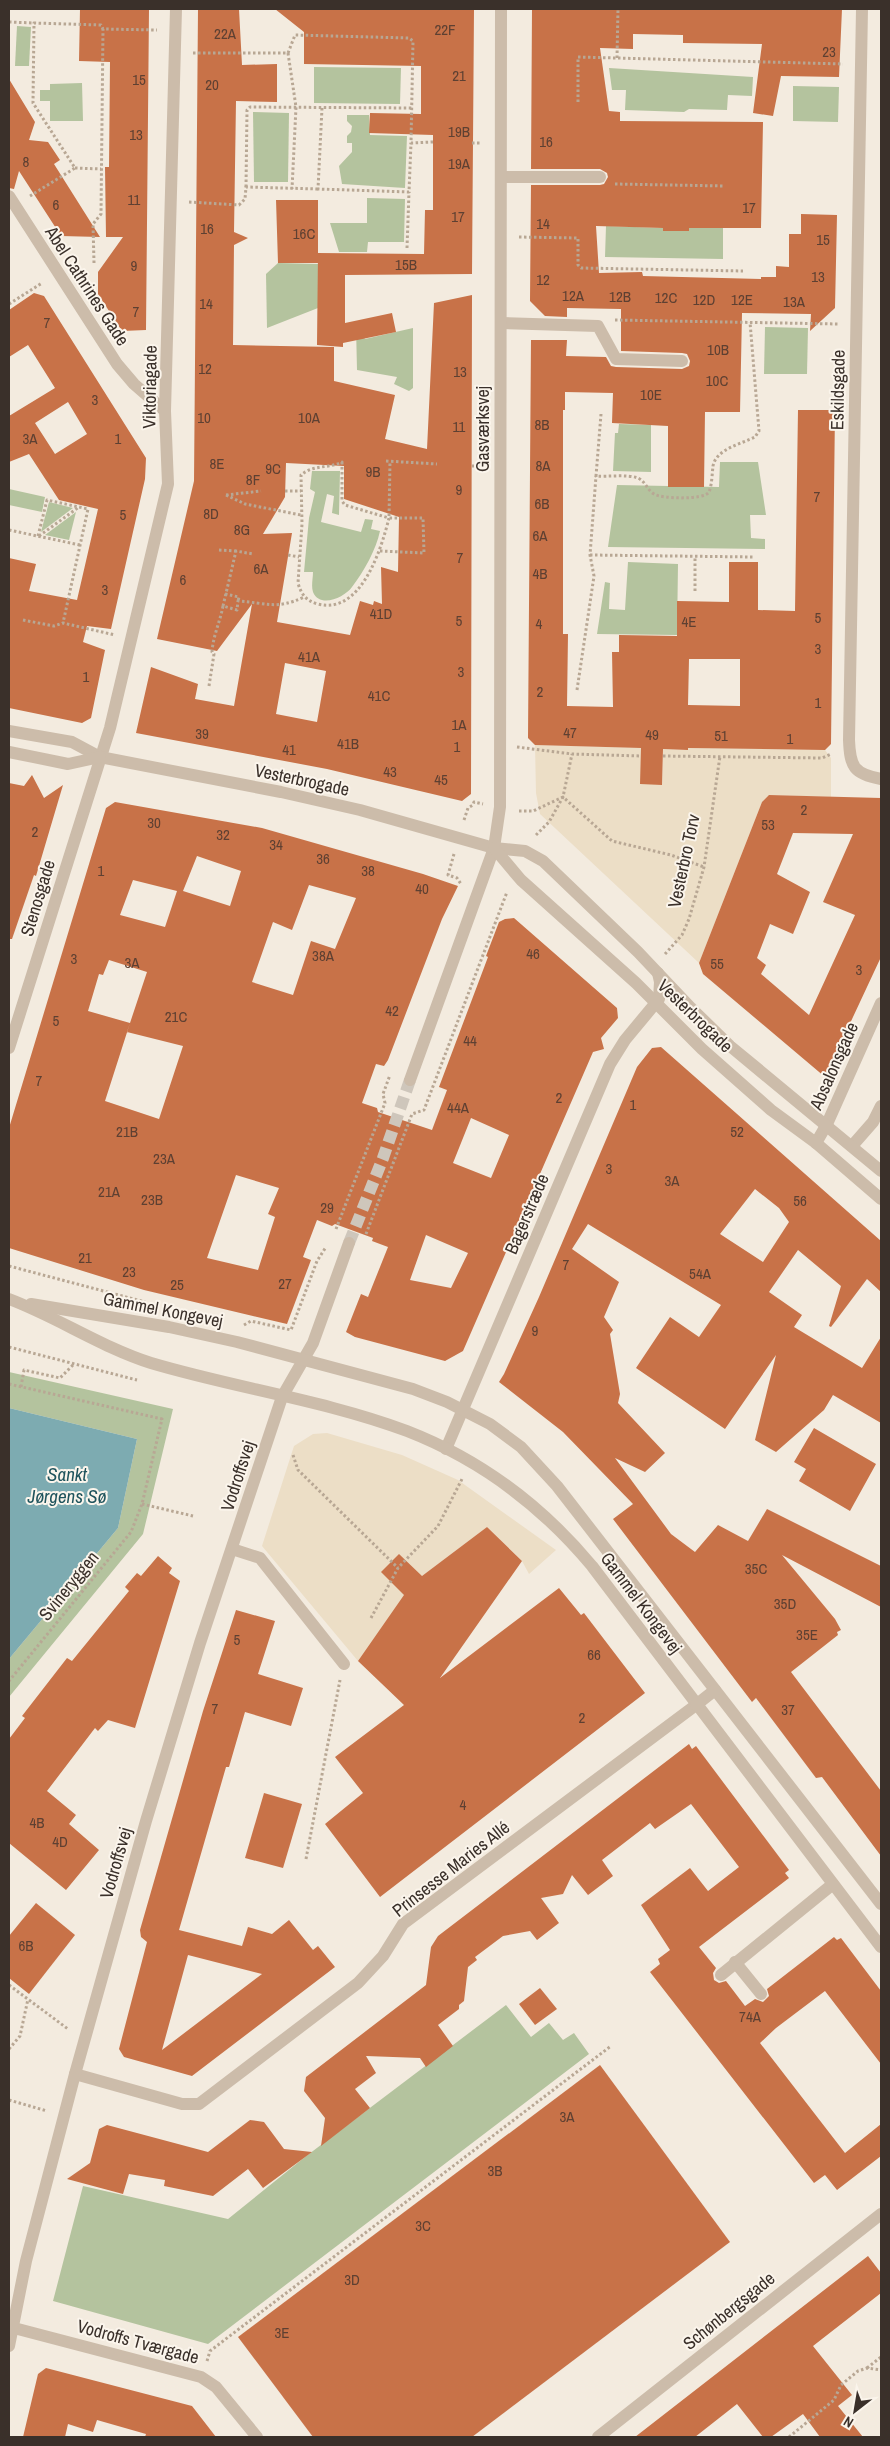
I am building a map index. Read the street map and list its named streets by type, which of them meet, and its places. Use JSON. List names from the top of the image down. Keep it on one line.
{"streets":{"street":["Abel Cathrines Gade","Viktoriagade","Eskildsgade","Gasværksvej","Vesterbrogade","Stenosgade","Absalonsgade","Bagerstræde","Gammel Kongevej","Vodroffsvej","Prinsesse Maries Allé","Schønbergsgade","Vodroffs Tværgade"],"path":["Vesterbro Torv","Svineryggen"]},"crossings":[["Abel Cathrines Gade","Viktoriagade"],["Viktoriagade","Vesterbrogade"],["Viktoriagade","Stenosgade"],["Gasværksvej","Vesterbrogade"],["Vesterbrogade","Vesterbro Torv"],["Vesterbrogade","Stenosgade"],["Vesterbrogade","Absalonsgade"],["Vesterbrogade","Bagerstræde"],["Bagerstræde","Gammel Kongevej"],["Gammel Kongevej","Vodroffsvej"],["Gammel Kongevej","Prinsesse Maries Allé"],["Vodroffsvej","Prinsesse Maries Allé"],["Vodroffsvej","Vodroffs Tværgade"]],"water":["Sankt Jørgens Sø"],"house_numbers":["22F","22A","23","21","15","20","19B","13","16","8","19A","11","6","17","17","14","16","16C","15","15B","9","13","12","12A","12B","12C","12D","12E","13A","14","7","7","10B","12","13","10C","10E","3","10","10A","8B","11","3A","1","8E","8A","9C","9B","8F","9","7","6B","8D","5","8G","6A","7","6A","4B","6","3","41D","5","5","4E","4","3","41A","3","1","2","41C","1","1A","47","39","49","51","1","41B","1","41","43","45","2","30","53","2","32","34","36","1","38","40","46","38A","3","3A","55","3","42","21C","5","44","7","2","1","44A","21B","52","23A","3","3A","21A","23B","56","29","21","7","23","54A","27","25","9","35C","35D","35E","5","66","7","37","2","4","4B","4D","6B","74A","3A","3B","3C","3D","3E"],"north":"bottom left"}
